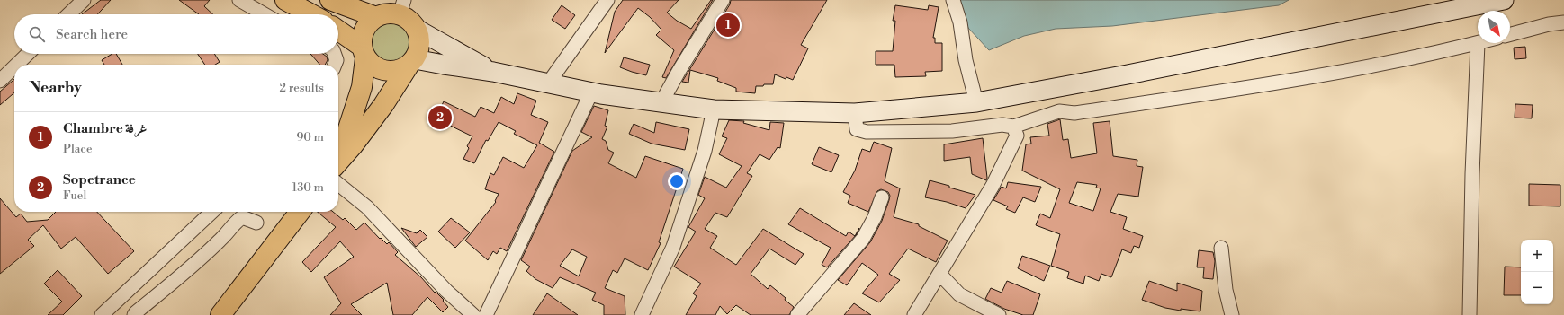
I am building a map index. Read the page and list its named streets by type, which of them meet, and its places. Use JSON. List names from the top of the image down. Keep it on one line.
{"north":"bottom right","page":{"pins":["1","2"],"search":"Search here","heading":["Nearby","2 results"],"list":[{"mark":"1","name":"Chambre غرفة","note":"Place","value":"90 m"},{"mark":"2","name":"Sopetrance","note":"Fuel","value":"130 m"}],"map_buttons":["+","−"]}}
